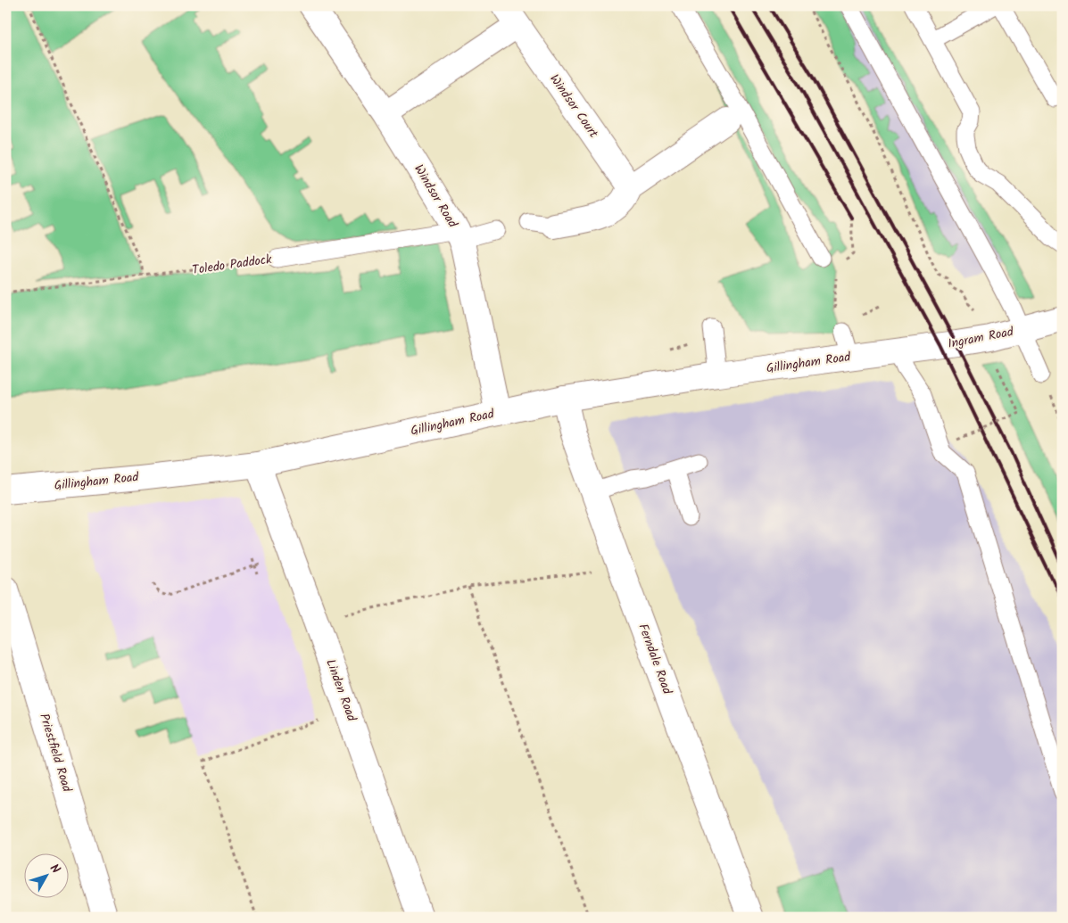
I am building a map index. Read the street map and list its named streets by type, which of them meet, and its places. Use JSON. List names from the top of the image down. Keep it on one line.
{"streets":{"street":["Windsor Court","Windsor Road","Ingram Road","Gillingham Road","Ferndale Road","Linden Road","Priestfield Road"],"lane":["Toledo Paddock"]},"crossings":[["Windsor Road","Toledo Paddock"],["Windsor Road","Gillingham Road"],["Ingram Road","Gillingham Road"],["Gillingham Road","Ferndale Road"],["Gillingham Road","Linden Road"]],"north":"top right"}
